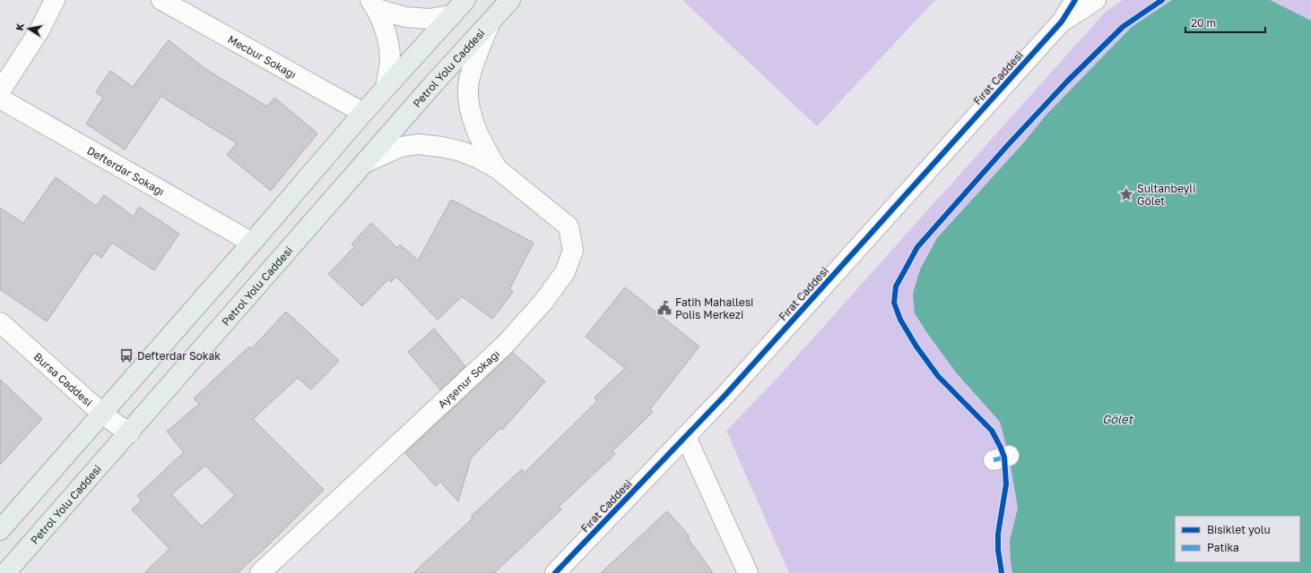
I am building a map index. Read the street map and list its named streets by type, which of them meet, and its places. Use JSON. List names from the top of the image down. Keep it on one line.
{"streets":{"main road":["Petrol Yolu Caddesi"],"street":["Mecbur Sokağı","Fırat Caddesi","Defterdar Sokağı","Bursa Caddesi","Ayşenur Sokağı"]},"crossings":[["Petrol Yolu Caddesi","Bursa Caddesi"]],"water":["Gölet"],"places":{"place":["Sultanbeyli Gölet"],"public building":["Fatih Mahallesi Polis Merkezi"],"bus stop":["Defterdar Sokak"]},"legend":["Bisiklet yolu","Patika"],"scale_bar":"20 m","north":"left"}
